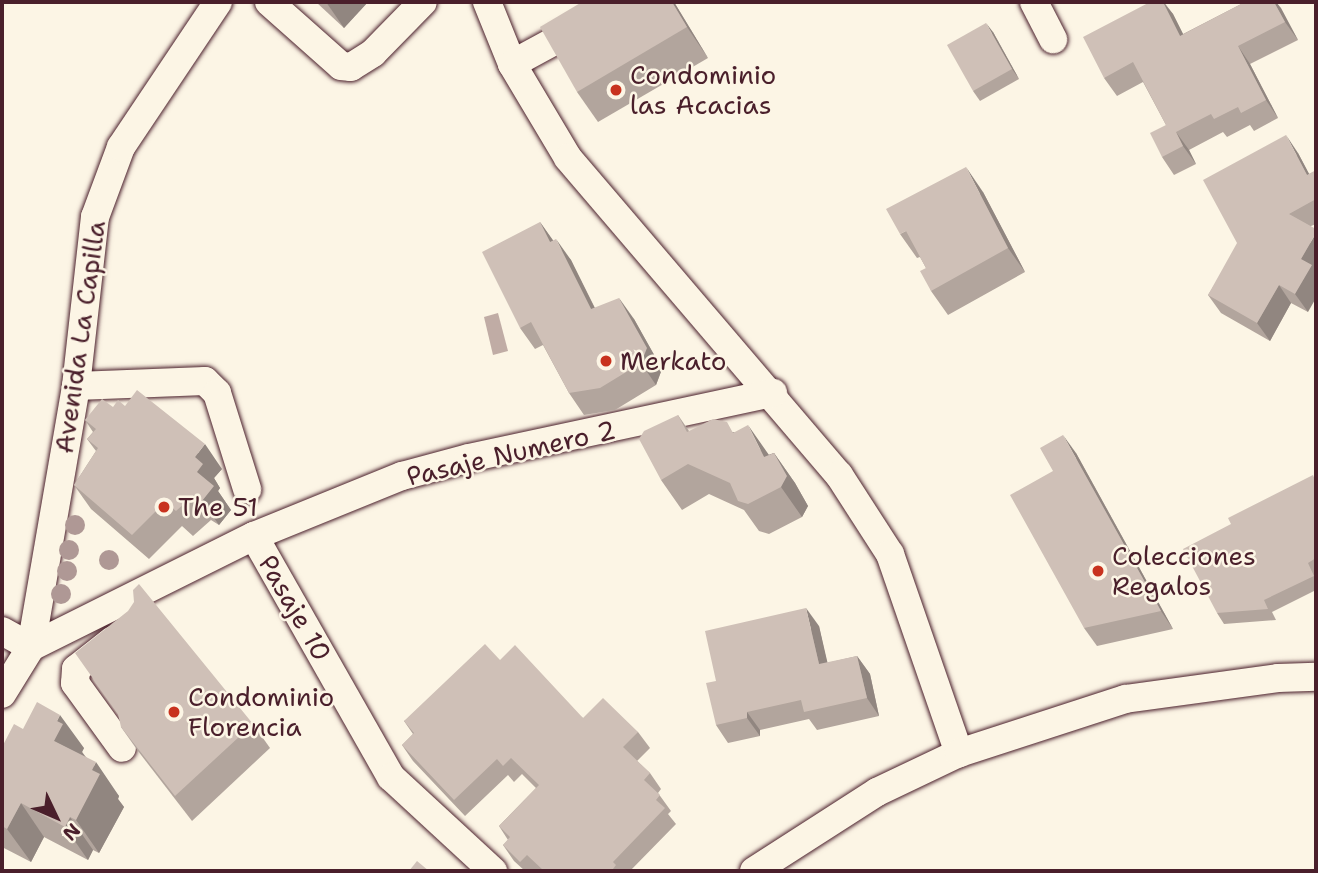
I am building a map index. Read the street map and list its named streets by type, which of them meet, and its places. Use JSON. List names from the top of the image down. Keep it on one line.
{"streets":{"street":["Avenida La Capilla","Pasaje Numero 2","Pasaje 10"]},"crossings":[["Avenida La Capilla","Pasaje Numero 2"],["Pasaje Numero 2","Pasaje 10"]],"places":["Condominio las Acacias","Merkato","The 51","Colecciones Regalos","Condominio Florencia"],"north":"bottom right"}
